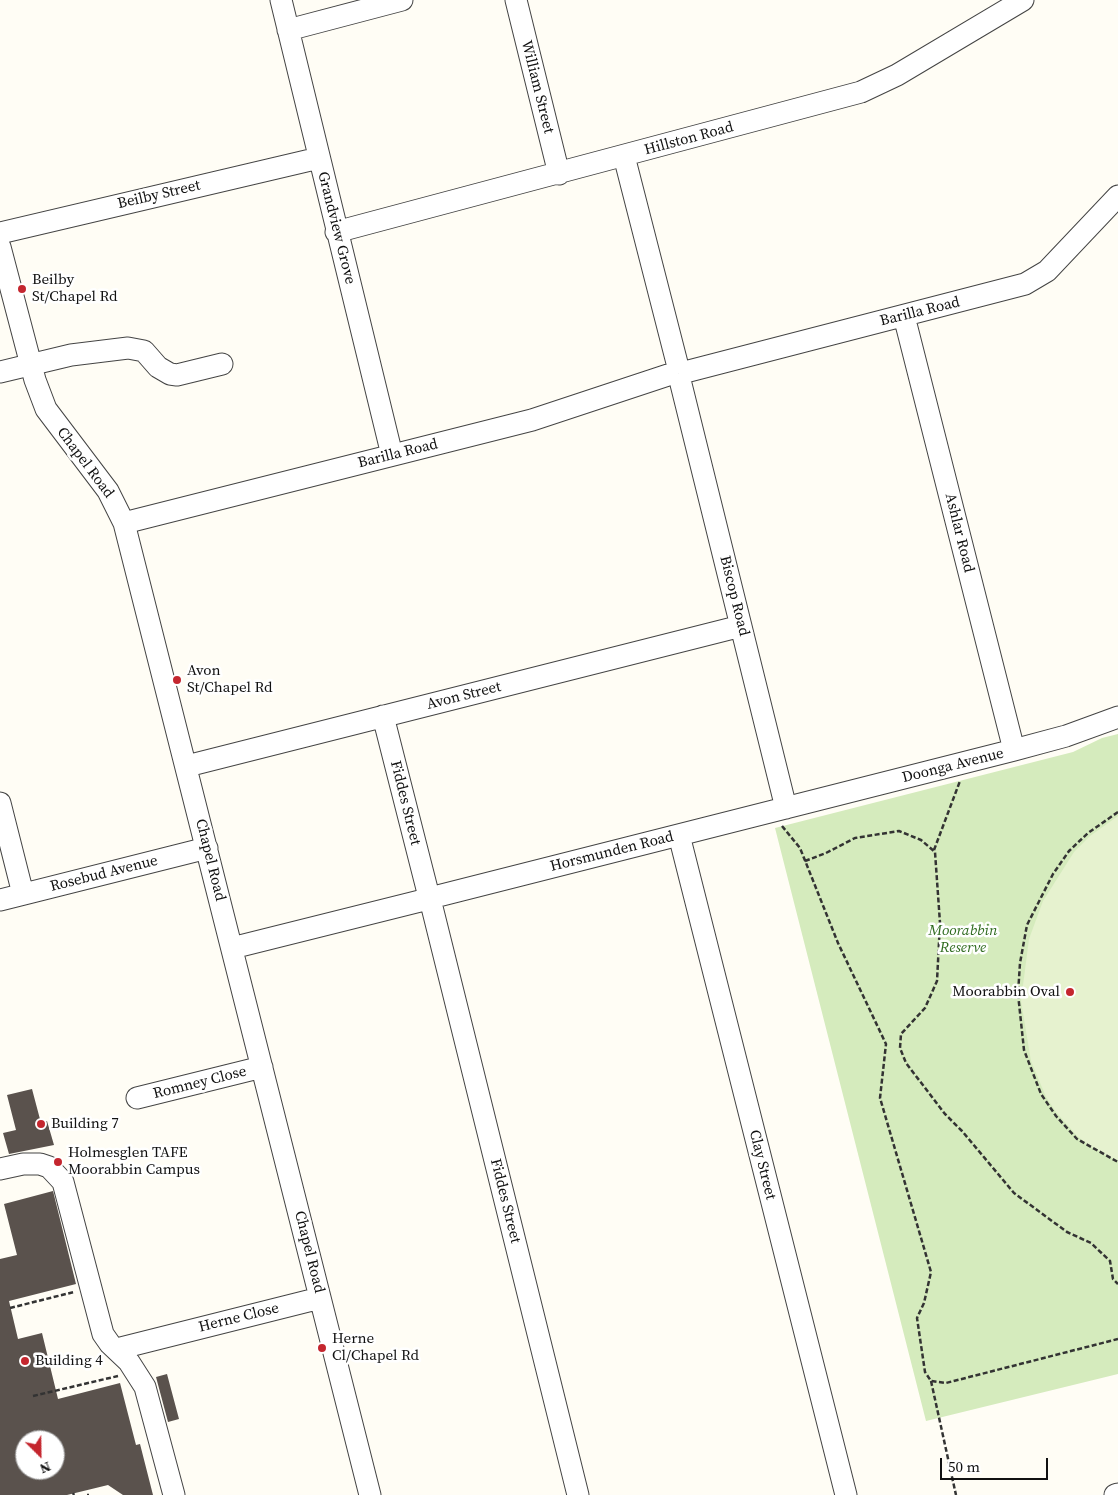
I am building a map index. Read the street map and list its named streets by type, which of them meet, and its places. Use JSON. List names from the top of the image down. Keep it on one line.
{"streets":{"street":["William Street","Hillston Road","Beilby Street","Grandview Grove","Barilla Road","Chapel Road","Ashlar Road","Biscop Road","Avon Street","Doonga Avenue","Fiddes Street","Horsmunden Road","Rosebud Avenue","Romney Close","Clay Street","Herne Close"]},"crossings":[["William Street","Hillston Road"],["Hillston Road","Grandview Grove"],["Hillston Road","Biscop Road"],["Beilby Street","Grandview Grove"],["Grandview Grove","Barilla Road"],["Barilla Road","Chapel Road"],["Barilla Road","Ashlar Road"],["Barilla Road","Biscop Road"],["Chapel Road","Avon Street"],["Chapel Road","Horsmunden Road"],["Chapel Road","Rosebud Avenue"],["Chapel Road","Romney Close"],["Chapel Road","Herne Close"],["Ashlar Road","Doonga Avenue"],["Biscop Road","Avon Street"],["Biscop Road","Doonga Avenue"],["Biscop Road","Horsmunden Road"],["Avon Street","Fiddes Street"],["Doonga Avenue","Horsmunden Road"],["Fiddes Street","Horsmunden Road"],["Horsmunden Road","Clay Street"]],"parks":["Moorabbin Reserve"],"places":["Beilby St/Chapel Rd","Avon St/Chapel Rd","Moorabbin Oval","Building 7","Holmesglen TAFE Moorabbin Campus","Herne Cl/Chapel Rd","Building 4"],"scale_bar":"50 m","north":"bottom right"}
